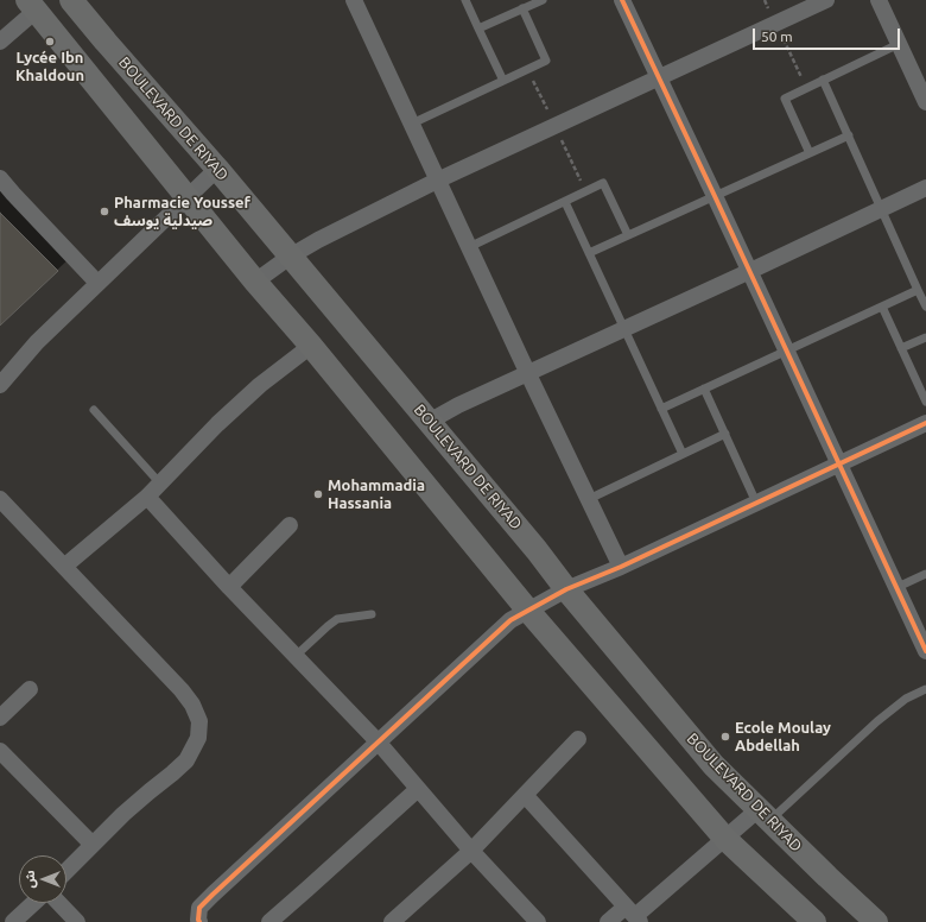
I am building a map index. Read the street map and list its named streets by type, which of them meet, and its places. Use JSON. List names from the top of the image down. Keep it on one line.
{"streets":{"main road":["BOULEVARD DE RIYAD"]},"places":["Lycée Ibn Khaldoun","Pharmacie Youssef صيدلية يوسف","Mohammadia Hassania","Ecole Moulay Abdellah"],"scale_bar":"50 m","north":"left"}
